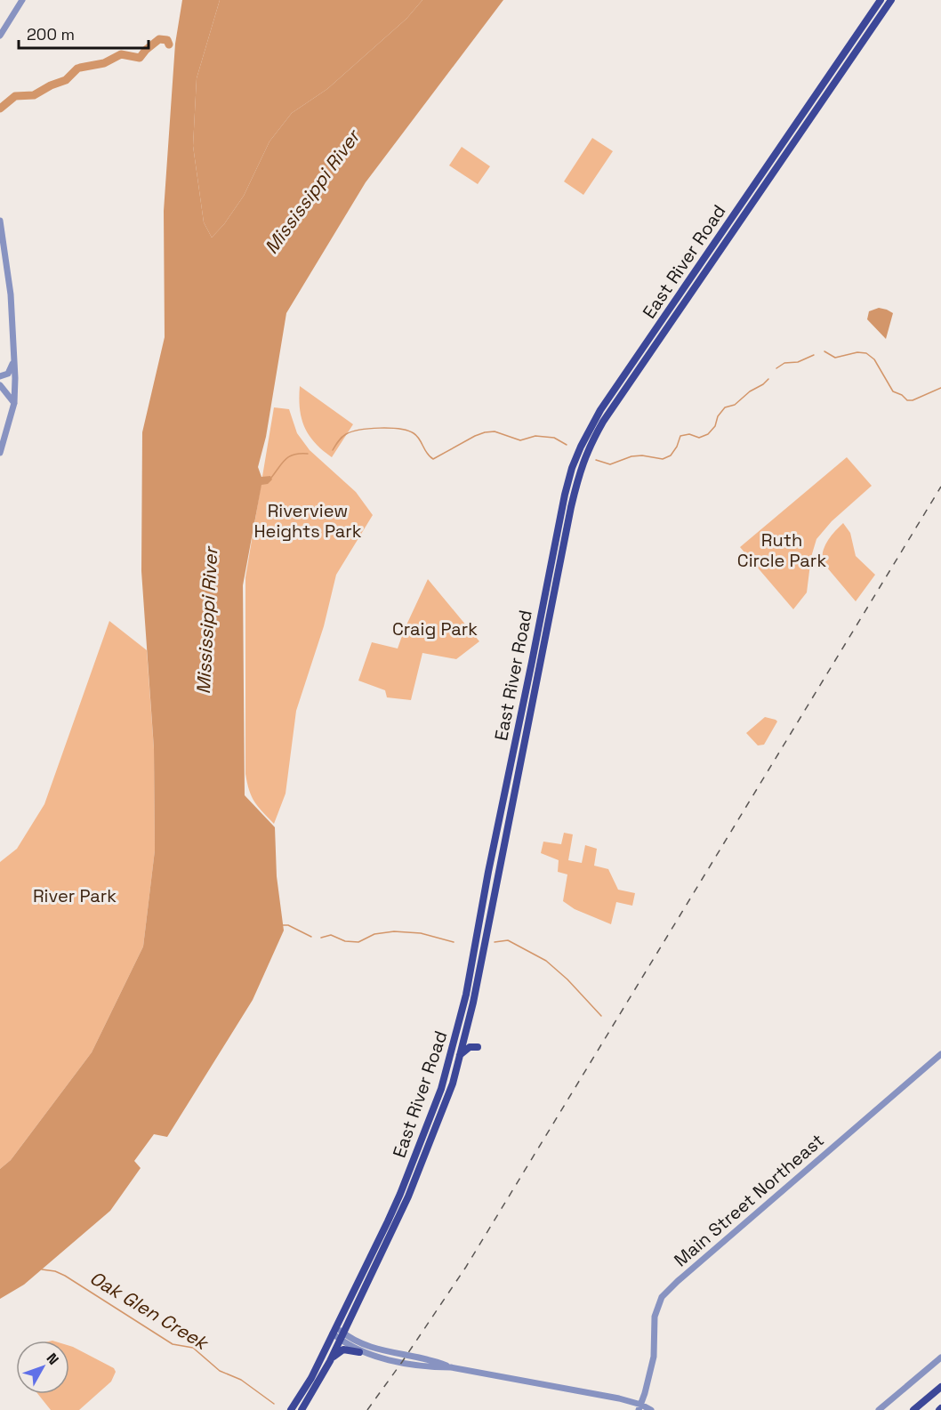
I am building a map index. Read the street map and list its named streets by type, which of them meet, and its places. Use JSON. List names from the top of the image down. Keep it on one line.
{"streets":{"main road":["East River Road"],"street":["Main Street Northeast"]},"water":["Mississippi River","Oak Glen Creek"],"parks":["Riverview Heights Park","Ruth Circle Park","Craig Park","River Park"],"scale_bar":"200 m","north":"top right"}
